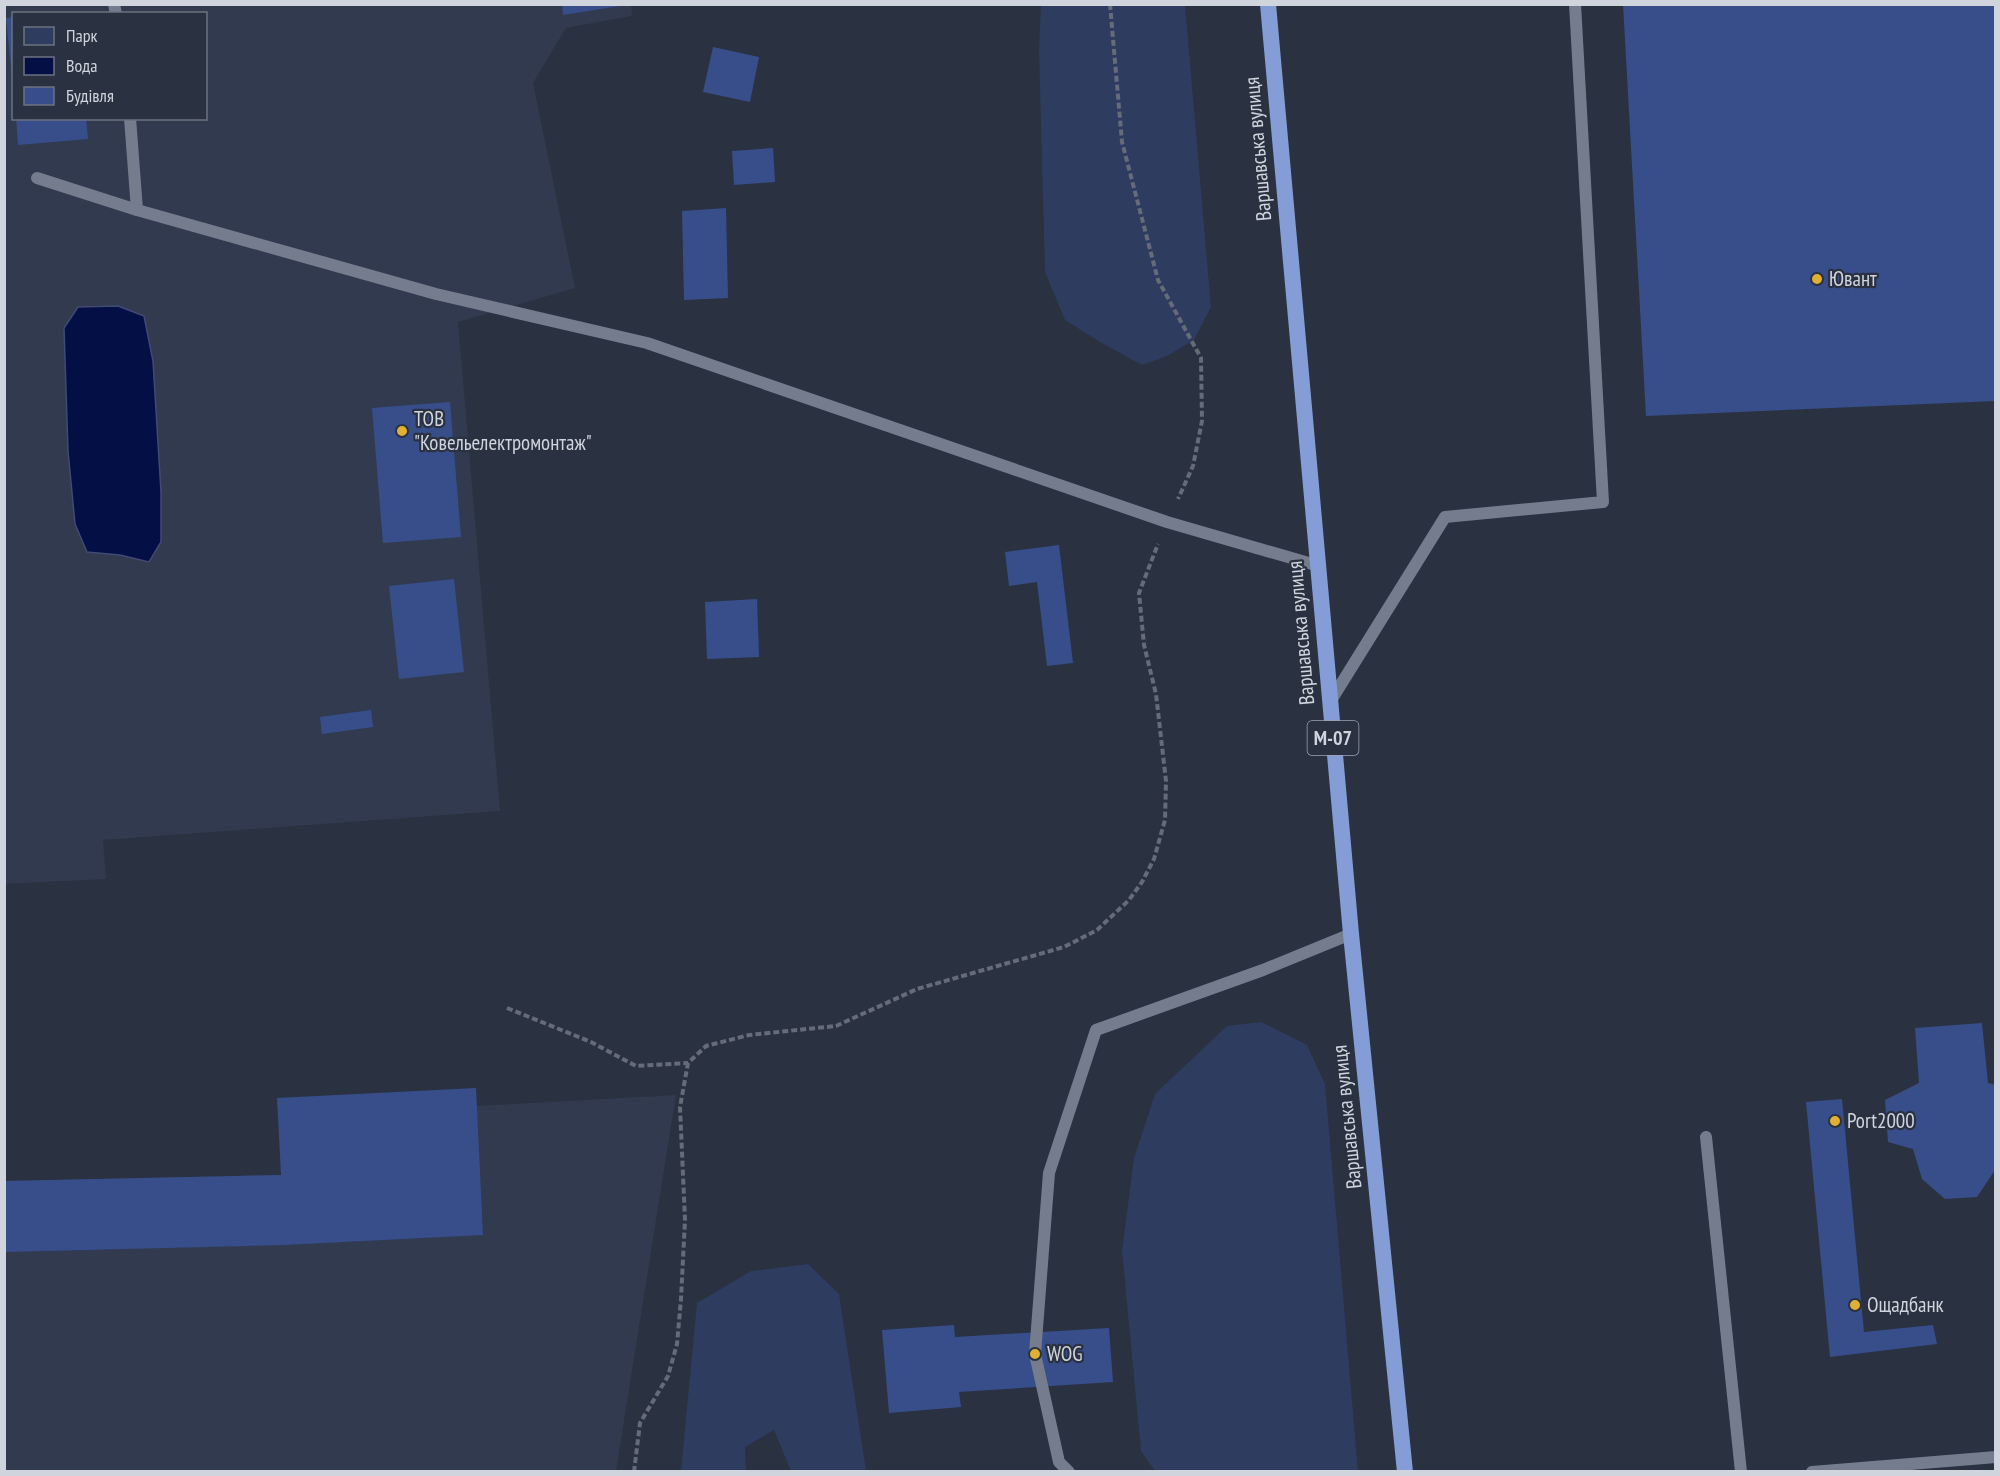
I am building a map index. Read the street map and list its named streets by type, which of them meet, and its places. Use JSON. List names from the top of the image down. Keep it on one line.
{"streets":{"highway":["Варшавська вулиця","М-07"]},"places":["Ювант","ТОВ \"Ковельелектромонтаж\"","Port2000","Ощадбанк","WOG"],"legend":["Парк","Вода","Будівля"]}
